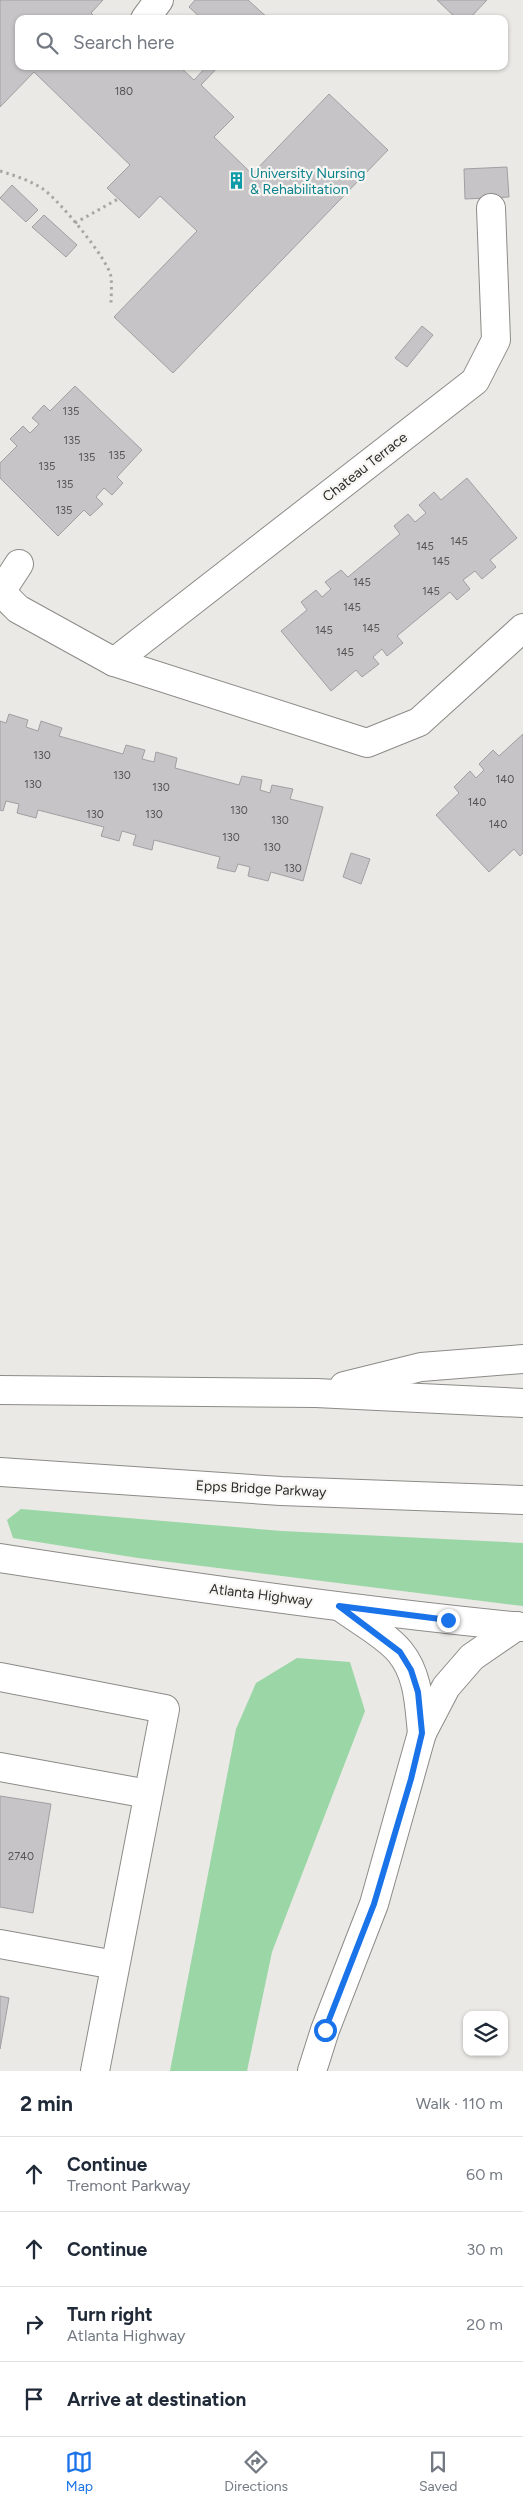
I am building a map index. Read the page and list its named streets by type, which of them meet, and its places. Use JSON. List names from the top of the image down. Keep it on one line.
{"streets":{"main road":["Chateau Terrace","Epps Bridge Parkway","Atlanta Highway"]},"places":{"building":["University Nursing & Rehabilitation"]},"house_numbers":["180","135","135","135","135","135","135","135","145","145","145","145","145","145","145","145","145","130","130","140","130","130","140","130","130","130","130","140","130","130","130","2740"],"page":{"search":"Search here","heading":["2 min","Walk · 110 m"],"list":[["Continue","Tremont Parkway","60 m"],["Continue","30 m"],["Turn right","Atlanta Highway","20 m"],"Arrive at destination"],"nav":["Map","Directions","Saved"]}}
